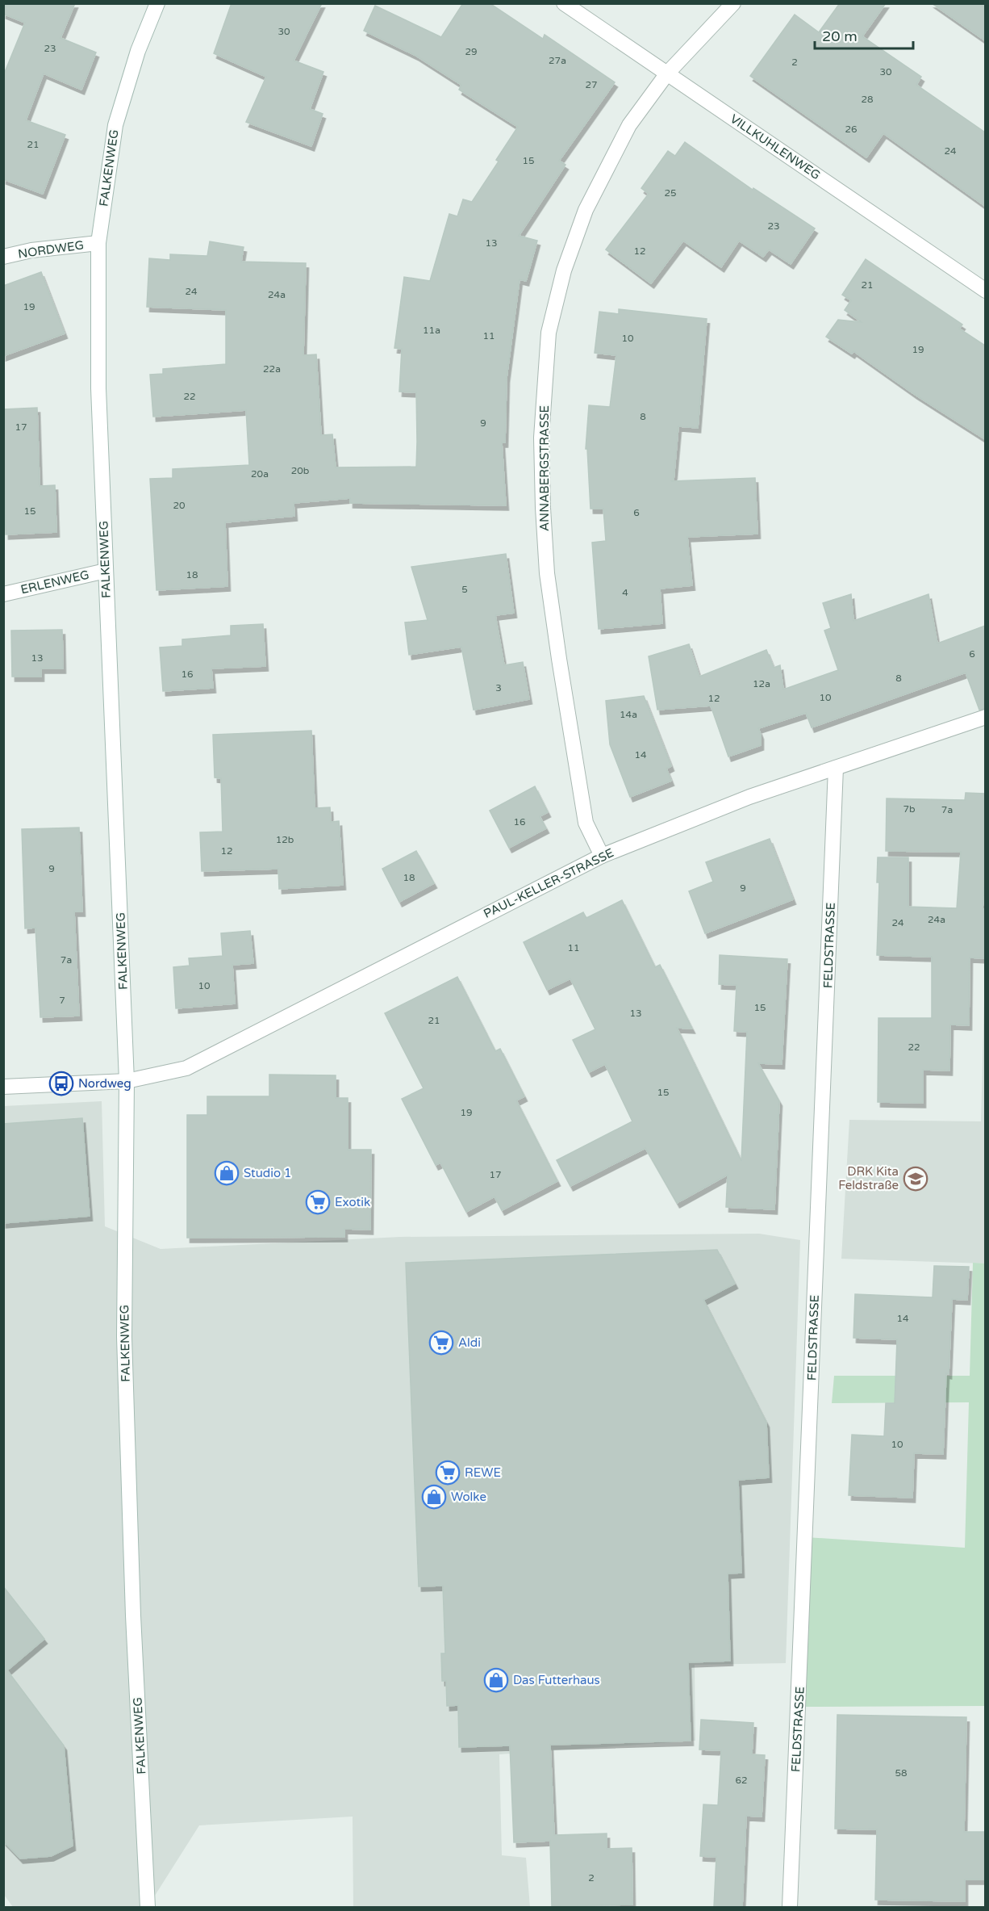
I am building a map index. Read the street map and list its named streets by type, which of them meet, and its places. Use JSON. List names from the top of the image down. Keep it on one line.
{"streets":{"street":["VILLKUHLENWEG","FALKENWEG","NORDWEG","ANNABERGSTRASSE","ERLENWEG","PAUL-KELLER-STRASSE","FELDSTRASSE"]},"crossings":[["VILLKUHLENWEG","ANNABERGSTRASSE"],["FALKENWEG","NORDWEG"],["FALKENWEG","ERLENWEG"],["FALKENWEG","PAUL-KELLER-STRASSE"],["ANNABERGSTRASSE","PAUL-KELLER-STRASSE"],["PAUL-KELLER-STRASSE","FELDSTRASSE"]],"places":{"bus stop":["Nordweg"],"shop":["Studio 1","Wolke","Das Futterhaus"],"school or university":["DRK Kita Feldstraße"],"supermarket":["Exotik","Aldi","REWE"]},"house_numbers":["30","23","29","27a","2","30","27","28","26","21","24","15","25","23","13","12","21","24","24a","19","11a","11","10","19","22a","22","8","9","17","20b","20a","20","15","6","18","5","4","6","13","16","8","12a","3","10","12","14a","14","7b","7a","16","12b","12","9","18","9","24a","24","11","7a","10","7","15","13","21","22","15","19","17","14","10","58","62","2"],"scale_bar":"20 m"}
